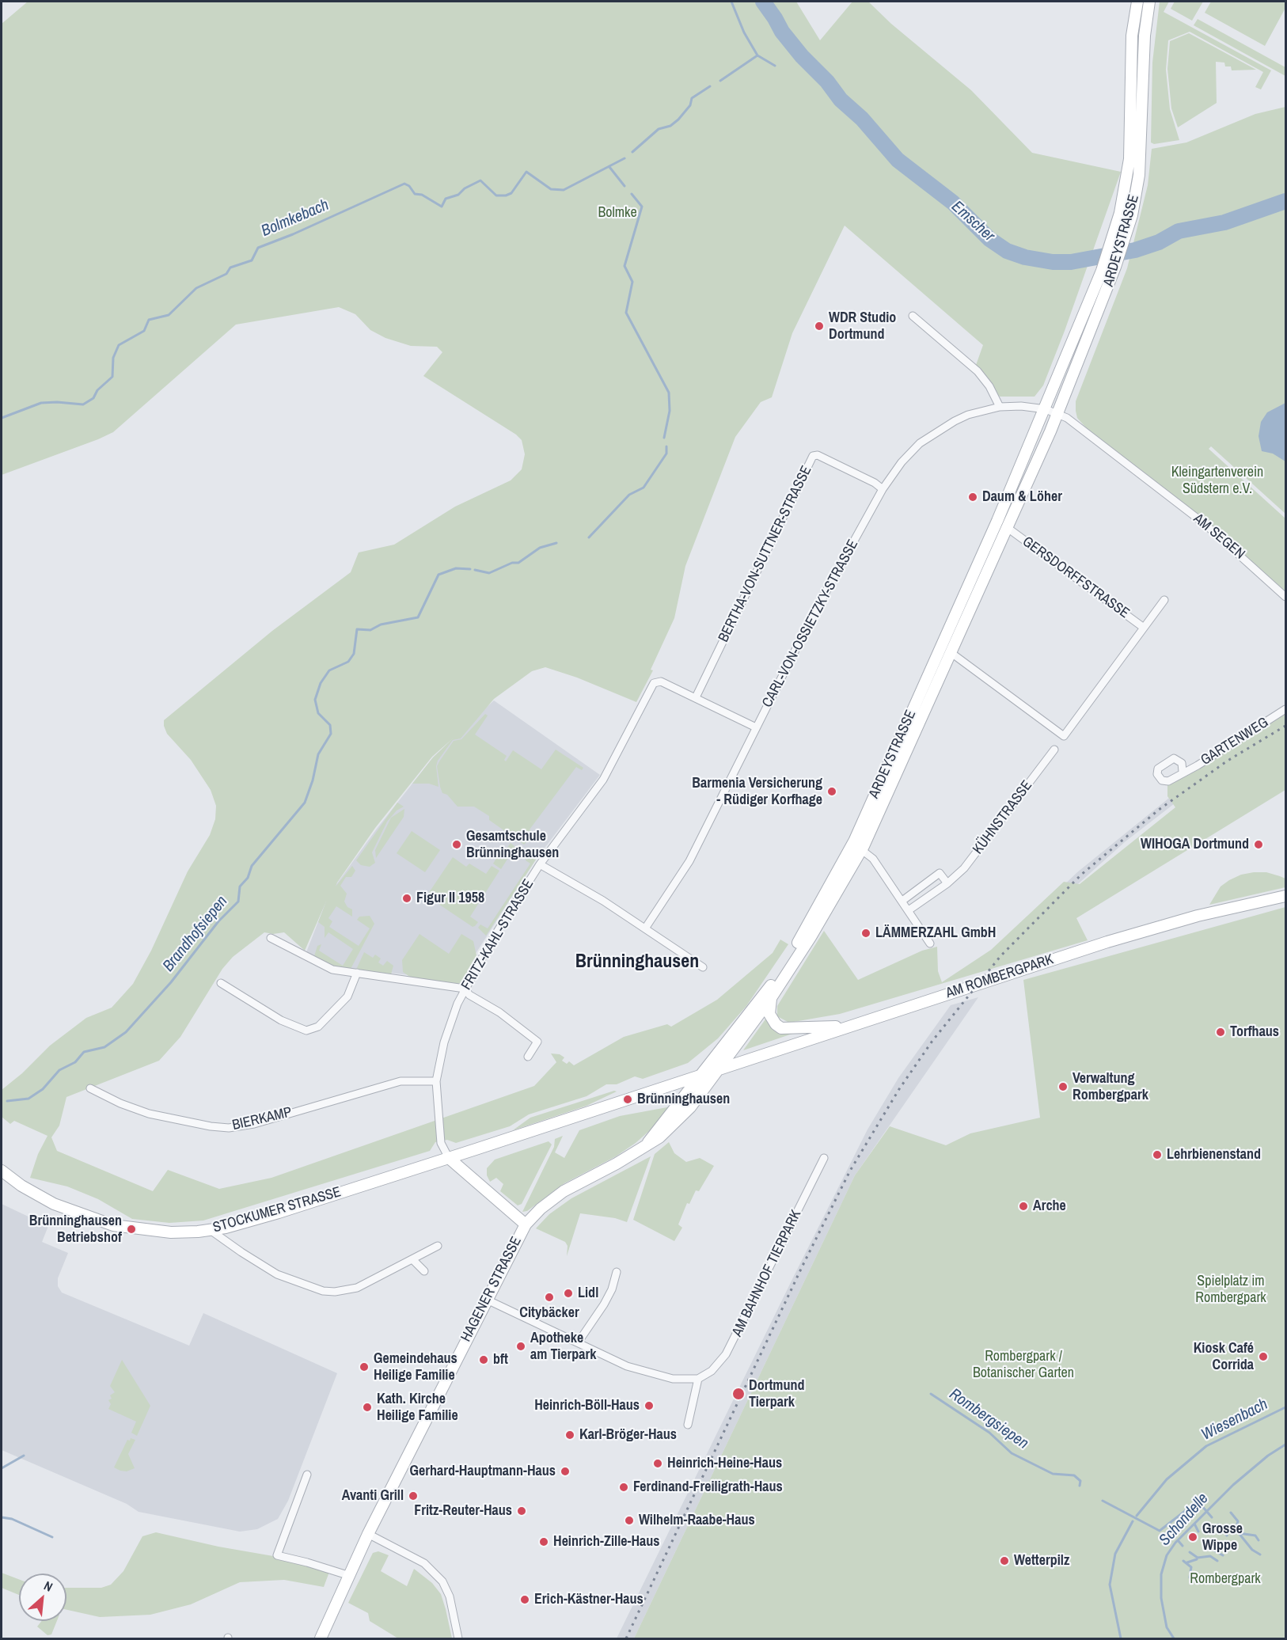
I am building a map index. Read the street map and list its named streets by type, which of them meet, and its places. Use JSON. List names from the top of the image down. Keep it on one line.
{"streets":{"main road":["ARDEYSTRASSE","AM ROMBERGPARK","STOCKUMER STRASSE","HAGENER STRASSE"],"street":["AM SEGEN","BERTHA-VON-SUTTNER-STRASSE","GERSDORFFSTRASSE","CARL-VON-OSSIETZKY-STRASSE","GARTENWEG","KÜHNSTRASSE","FRITZ-KAHL-STRASSE","BIERKAMP","AM BAHNHOF TIERPARK"]},"crossings":[["ARDEYSTRASSE","AM SEGEN"],["ARDEYSTRASSE","GERSDORFFSTRASSE"],["ARDEYSTRASSE","CARL-VON-OSSIETZKY-STRASSE"],["ARDEYSTRASSE","AM ROMBERGPARK"],["ARDEYSTRASSE","STOCKUMER STRASSE"],["ARDEYSTRASSE","HAGENER STRASSE"],["BERTHA-VON-SUTTNER-STRASSE","CARL-VON-OSSIETZKY-STRASSE"],["BERTHA-VON-SUTTNER-STRASSE","FRITZ-KAHL-STRASSE"],["FRITZ-KAHL-STRASSE","BIERKAMP"],["FRITZ-KAHL-STRASSE","STOCKUMER STRASSE"],["AM ROMBERGPARK","STOCKUMER STRASSE"],["AM ROMBERGPARK","HAGENER STRASSE"],["STOCKUMER STRASSE","HAGENER STRASSE"]],"districts":["Brünninghausen"],"water":["Bolmkebach","Emscher","Brandhofsiepen","Rombergsiepen","Wiesenbach","Schondelle"],"parks":["Bolmke","Kleingartenverein Südstern e.V.","Spielplatz im Rombergpark","Rombergpark / Botanischer Garten","Rombergpark"],"places":["WDR Studio Dortmund","Daum & Löher","Barmenia Versicherung - Rüdiger Korfhage","Gesamtschule Brünninghausen","WIHOGA Dortmund","Figur II 1958","LÄMMERZAHL GmbH","Torfhaus","Verwaltung Rombergpark","Brünninghausen","Lehrbienenstand","Arche","Brünninghausen Betriebshof","Lidl","Citybäcker","Apotheke am Tierpark","Kiosk Café Corrida","bft","Gemeindehaus Heilige Familie","Dortmund Tierpark","Heinrich-Böll-Haus","Kath. Kirche Heilige Familie","Karl-Bröger-Haus","Heinrich-Heine-Haus","Gerhard-Hauptmann-Haus","Ferdinand-Freiligrath-Haus","Avanti Grill","Fritz-Reuter-Haus","Wilhelm-Raabe-Haus","Grosse Wippe","Heinrich-Zille-Haus","Wetterpilz","Erich-Kästner-Haus"],"north":"top right"}
